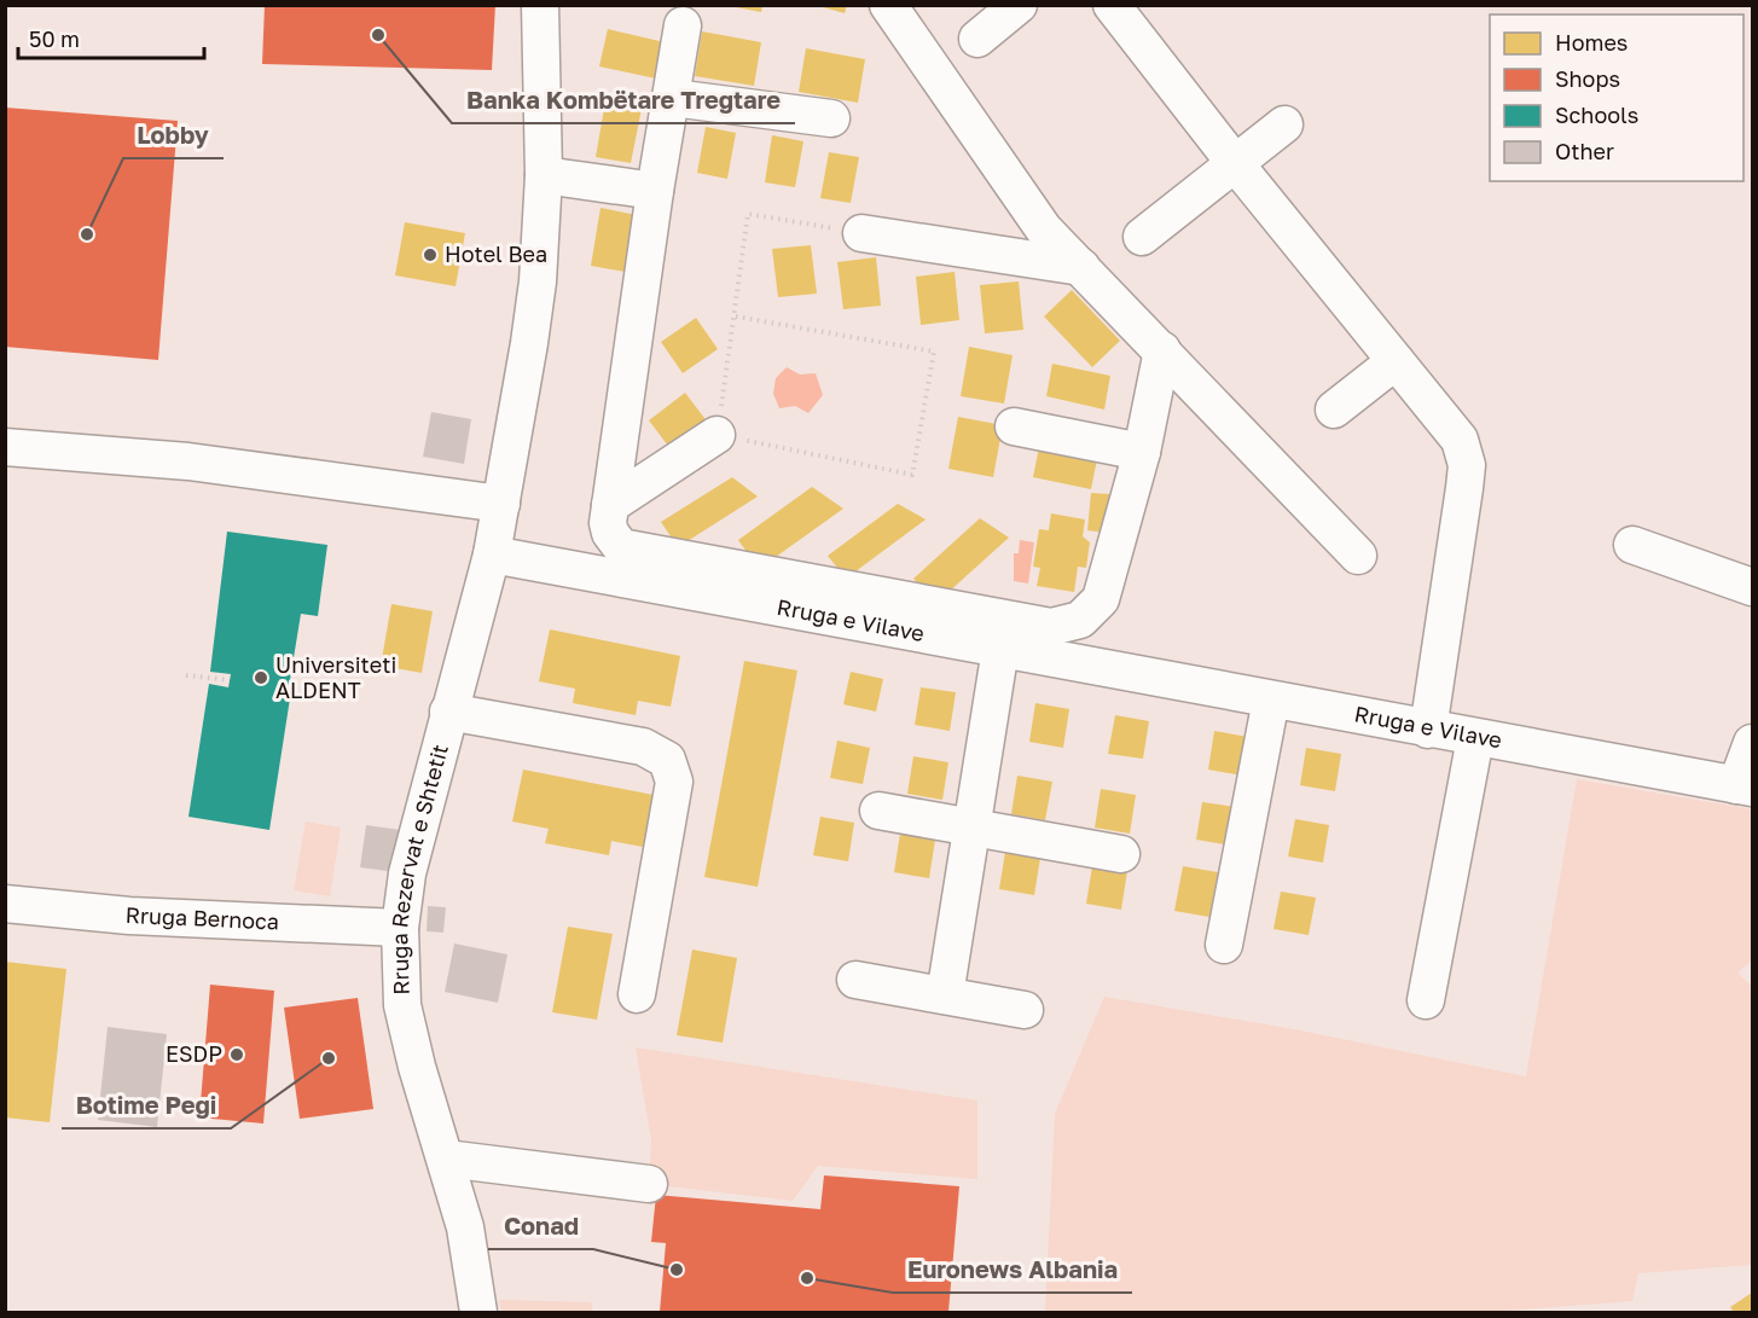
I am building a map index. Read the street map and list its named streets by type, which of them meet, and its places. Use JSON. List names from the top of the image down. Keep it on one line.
{"streets":{"street":["Rruga e Vilave","Rruga Rezervat e Shtetit","Rruga Bernoca"]},"crossings":[["Rruga e Vilave","Rruga Rezervat e Shtetit"],["Rruga Rezervat e Shtetit","Rruga Bernoca"]],"places":["Banka Kombëtare Tregtare","Lobby","Hotel Bea","Universiteti ALDENT","ESDP","Botime Pegi","Conad","Euronews Albania"],"legend":["Homes","Shops","Schools","Other"],"scale_bar":"50 m"}
